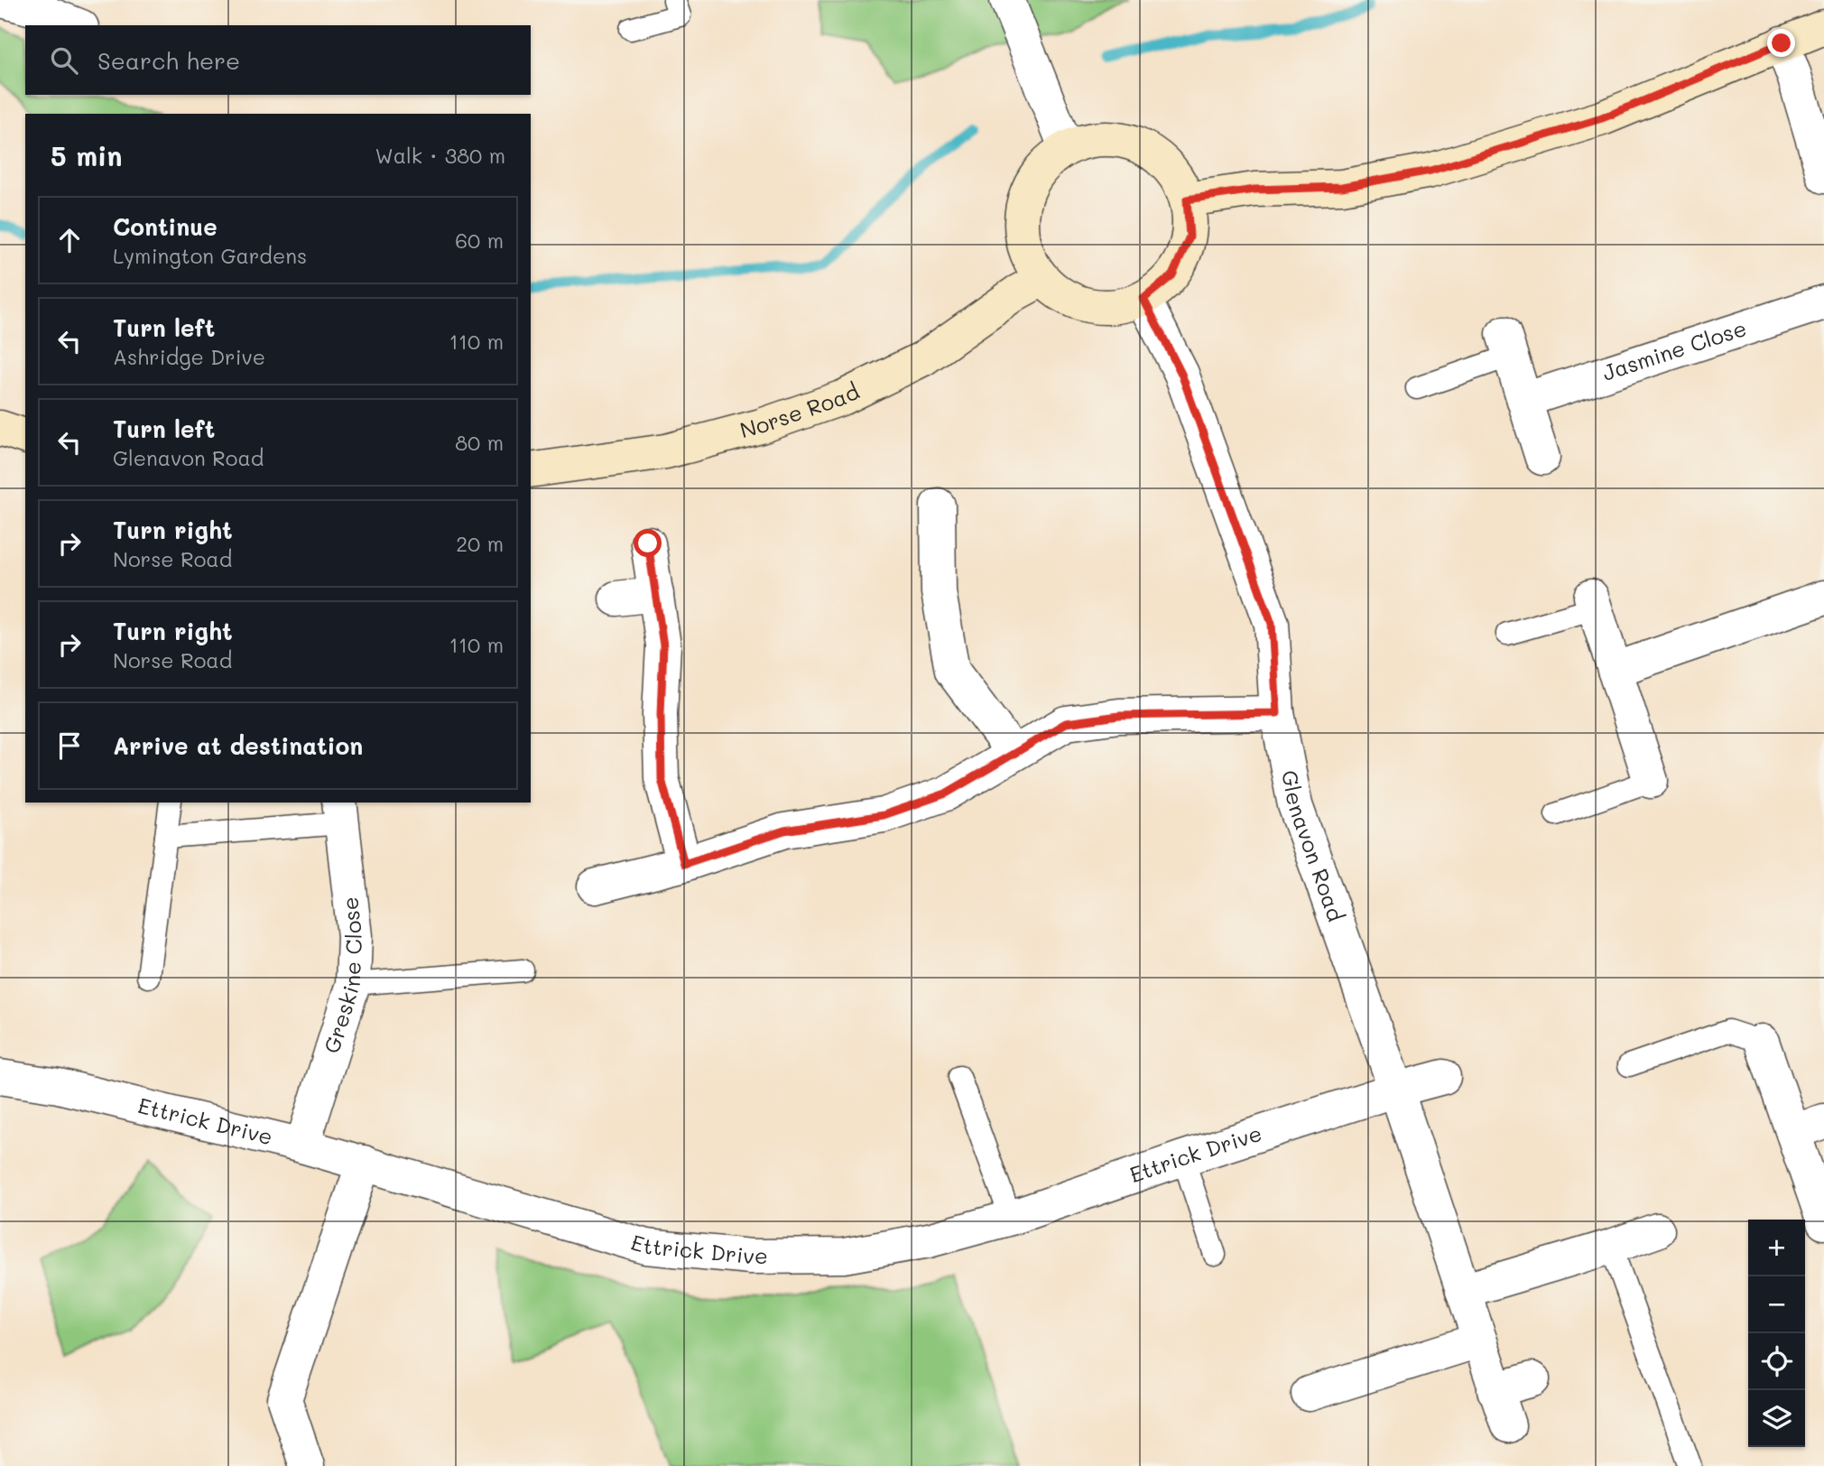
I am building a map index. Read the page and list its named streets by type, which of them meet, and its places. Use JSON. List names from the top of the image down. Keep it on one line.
{"streets":{"street":["Jasmine Close","Norse Road","Glenavon Road","Greskine Close","Ettrick Drive"]},"crossings":[["Norse Road","Glenavon Road"],["Glenavon Road","Ettrick Drive"],["Greskine Close","Ettrick Drive"]],"page":{"search":"Search here","heading":["5 min","Walk · 380 m"],"list":[["Continue","Lymington Gardens","60 m"],["Turn left","Ashridge Drive","110 m"],["Turn left","Glenavon Road","80 m"],["Turn right","Norse Road","20 m"],["Turn right","Norse Road","110 m"],"Arrive at destination"],"map_buttons":["+","−"]}}
